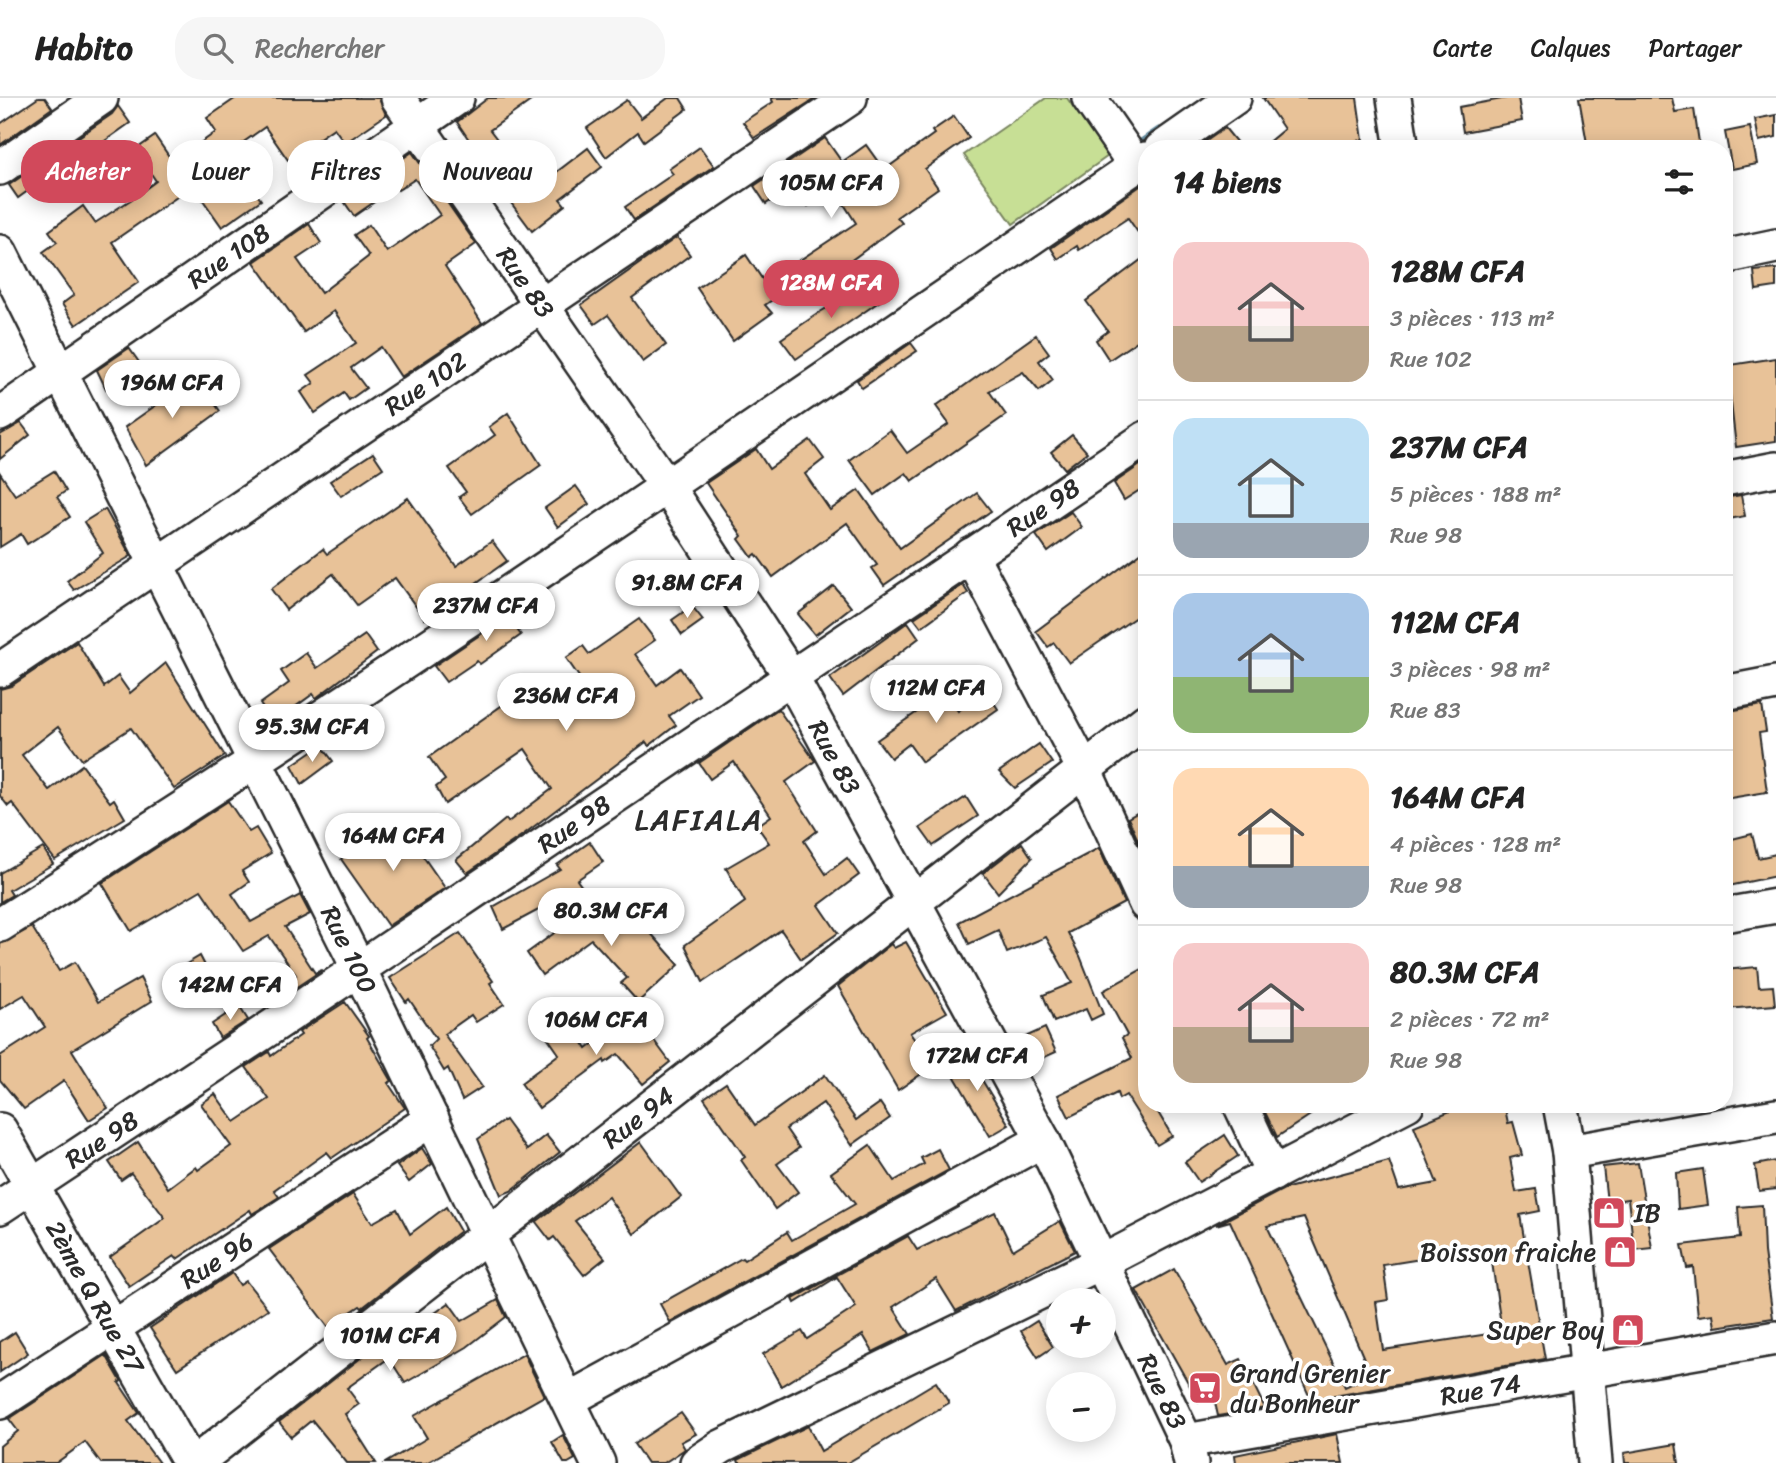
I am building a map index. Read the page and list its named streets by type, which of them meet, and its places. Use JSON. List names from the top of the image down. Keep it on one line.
{"streets":{"street":["Rue 108","Rue 83","Rue 102","Rue 98","Rue 100","Rue 94","Rue 96","2ème Q Rue 27","Rue 74"]},"crossings":[["Rue 108","Rue 83"],["Rue 108","Rue 100"],["Rue 83","Rue 102"],["Rue 83","Rue 98"],["Rue 83","Rue 94"],["Rue 83","Rue 74"],["Rue 102","Rue 100"],["Rue 98","Rue 100"],["Rue 98","2ème Q Rue 27"],["Rue 100","Rue 94"],["Rue 100","Rue 96"],["Rue 94","2ème Q Rue 27"],["Rue 96","2ème Q Rue 27"]],"districts":["LAFIALA"],"places":{"shop":["IB","Boisson fraiche","Super Boy"],"supermarket":["Grand Grenier du Bonheur"]},"page":{"header":"Habito","search":"Rechercher","nav":["Carte","Calques","Partager"],"chip":["Acheter","Louer","Filtres","Nouveau"],"heading":"14 biens","price":["105M CFA","128M CFA","196M CFA","91.8M CFA","237M CFA","112M CFA","236M CFA","95.3M CFA","164M CFA","80.3M CFA","142M CFA","106M CFA","172M CFA","101M CFA"],"list":[{"name":"128M CFA","note":"3 pièces · 113 m² · Rue 102"},{"name":"237M CFA","note":"5 pièces · 188 m² · Rue 98"},{"name":"112M CFA","note":"3 pièces · 98 m² · Rue 83"},{"name":"164M CFA","note":"4 pièces · 128 m² · Rue 98"},{"name":"80.3M CFA","note":"2 pièces · 72 m² · Rue 98"}],"map_buttons":["+","−"]}}
